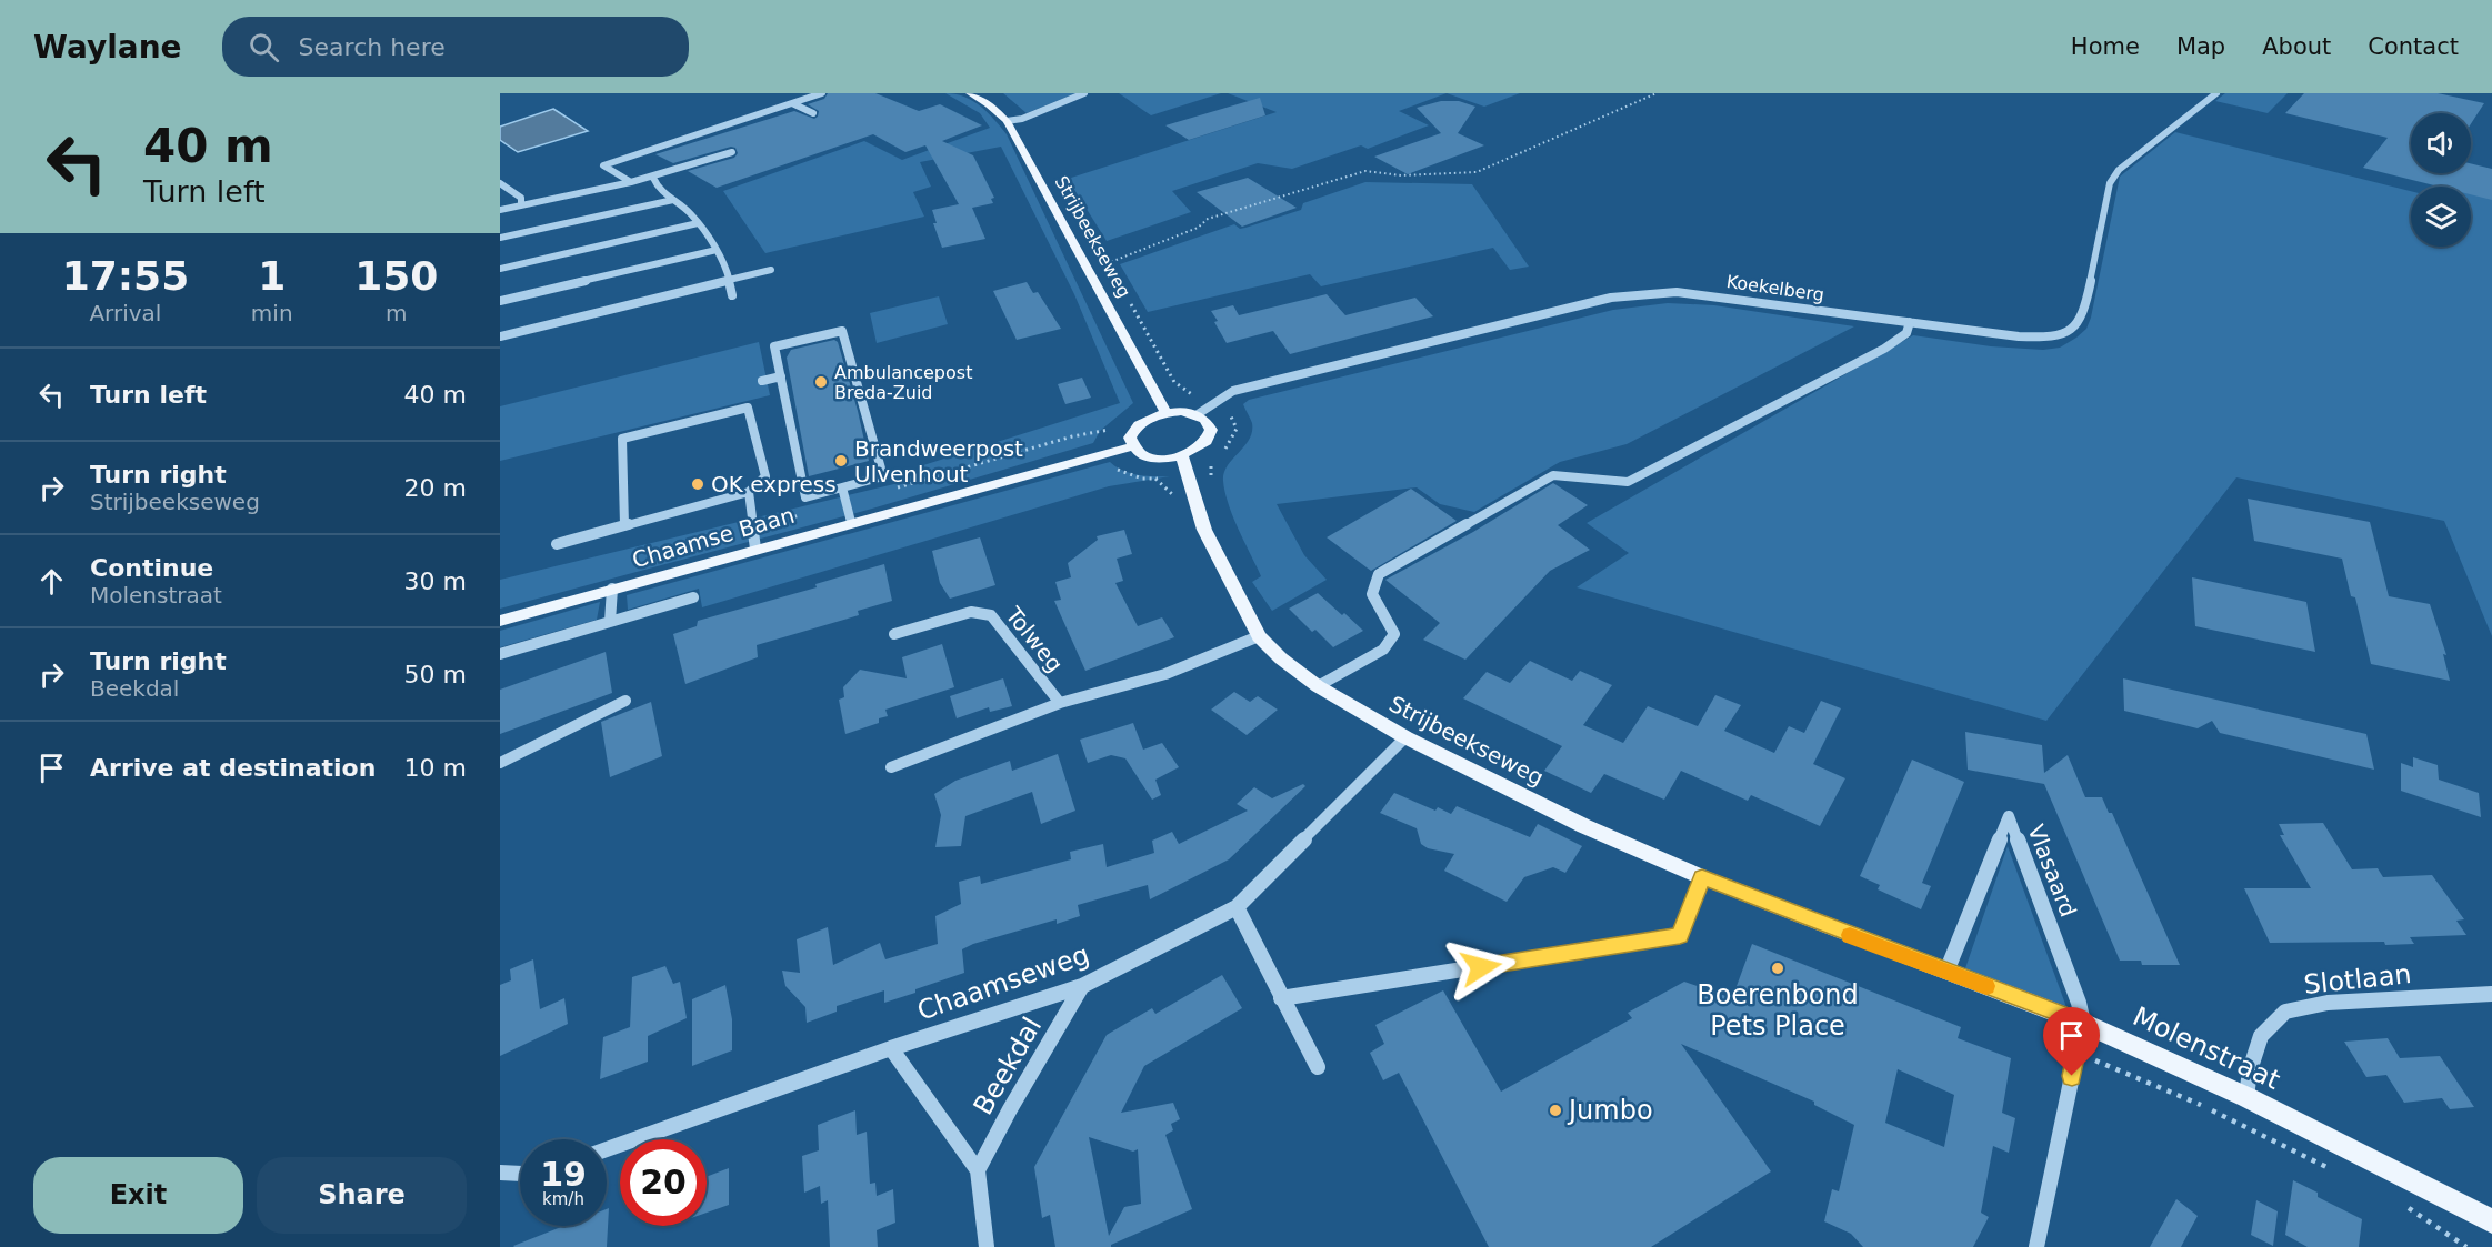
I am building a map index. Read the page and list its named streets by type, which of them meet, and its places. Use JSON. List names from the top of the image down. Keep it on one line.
{"streets":{"main road":["Strijbeekseweg","Chaamse Baan","Molenstraat"],"street":["Koekelberg","Tolweg","Vlasaard","Slotlaan","Chaamseweg","Beekdal"]},"crossings":[["Strijbeekseweg","Tolweg"],["Strijbeekseweg","Chaamseweg"],["Strijbeekseweg","Molenstraat"],["Vlasaard","Molenstraat"],["Slotlaan","Molenstraat"],["Chaamseweg","Beekdal"]],"places":["Ambulancepost Breda-Zuid","Brandweerpost Ulvenhout","OK express","Boerenbond Pets Place","Jumbo"],"page":{"header":"Waylane","search":"Search here","nav":["Home","Map","About","Contact"],"turn":["40 m","Turn left"],"eta":["17:55","Arrival","1","min","150","m"],"list":[{"name":"Turn left","value":"40 m"},{"name":"Turn right","note":"Strijbeekseweg","value":"20 m"},{"name":"Continue","note":"Molenstraat","value":"30 m"},{"name":"Turn right","note":"Beekdal","value":"50 m"},{"name":"Arrive at destination","value":"10 m"}],"speed":"19 km/h","limit":"20","buttons":["Exit","Share"]}}
